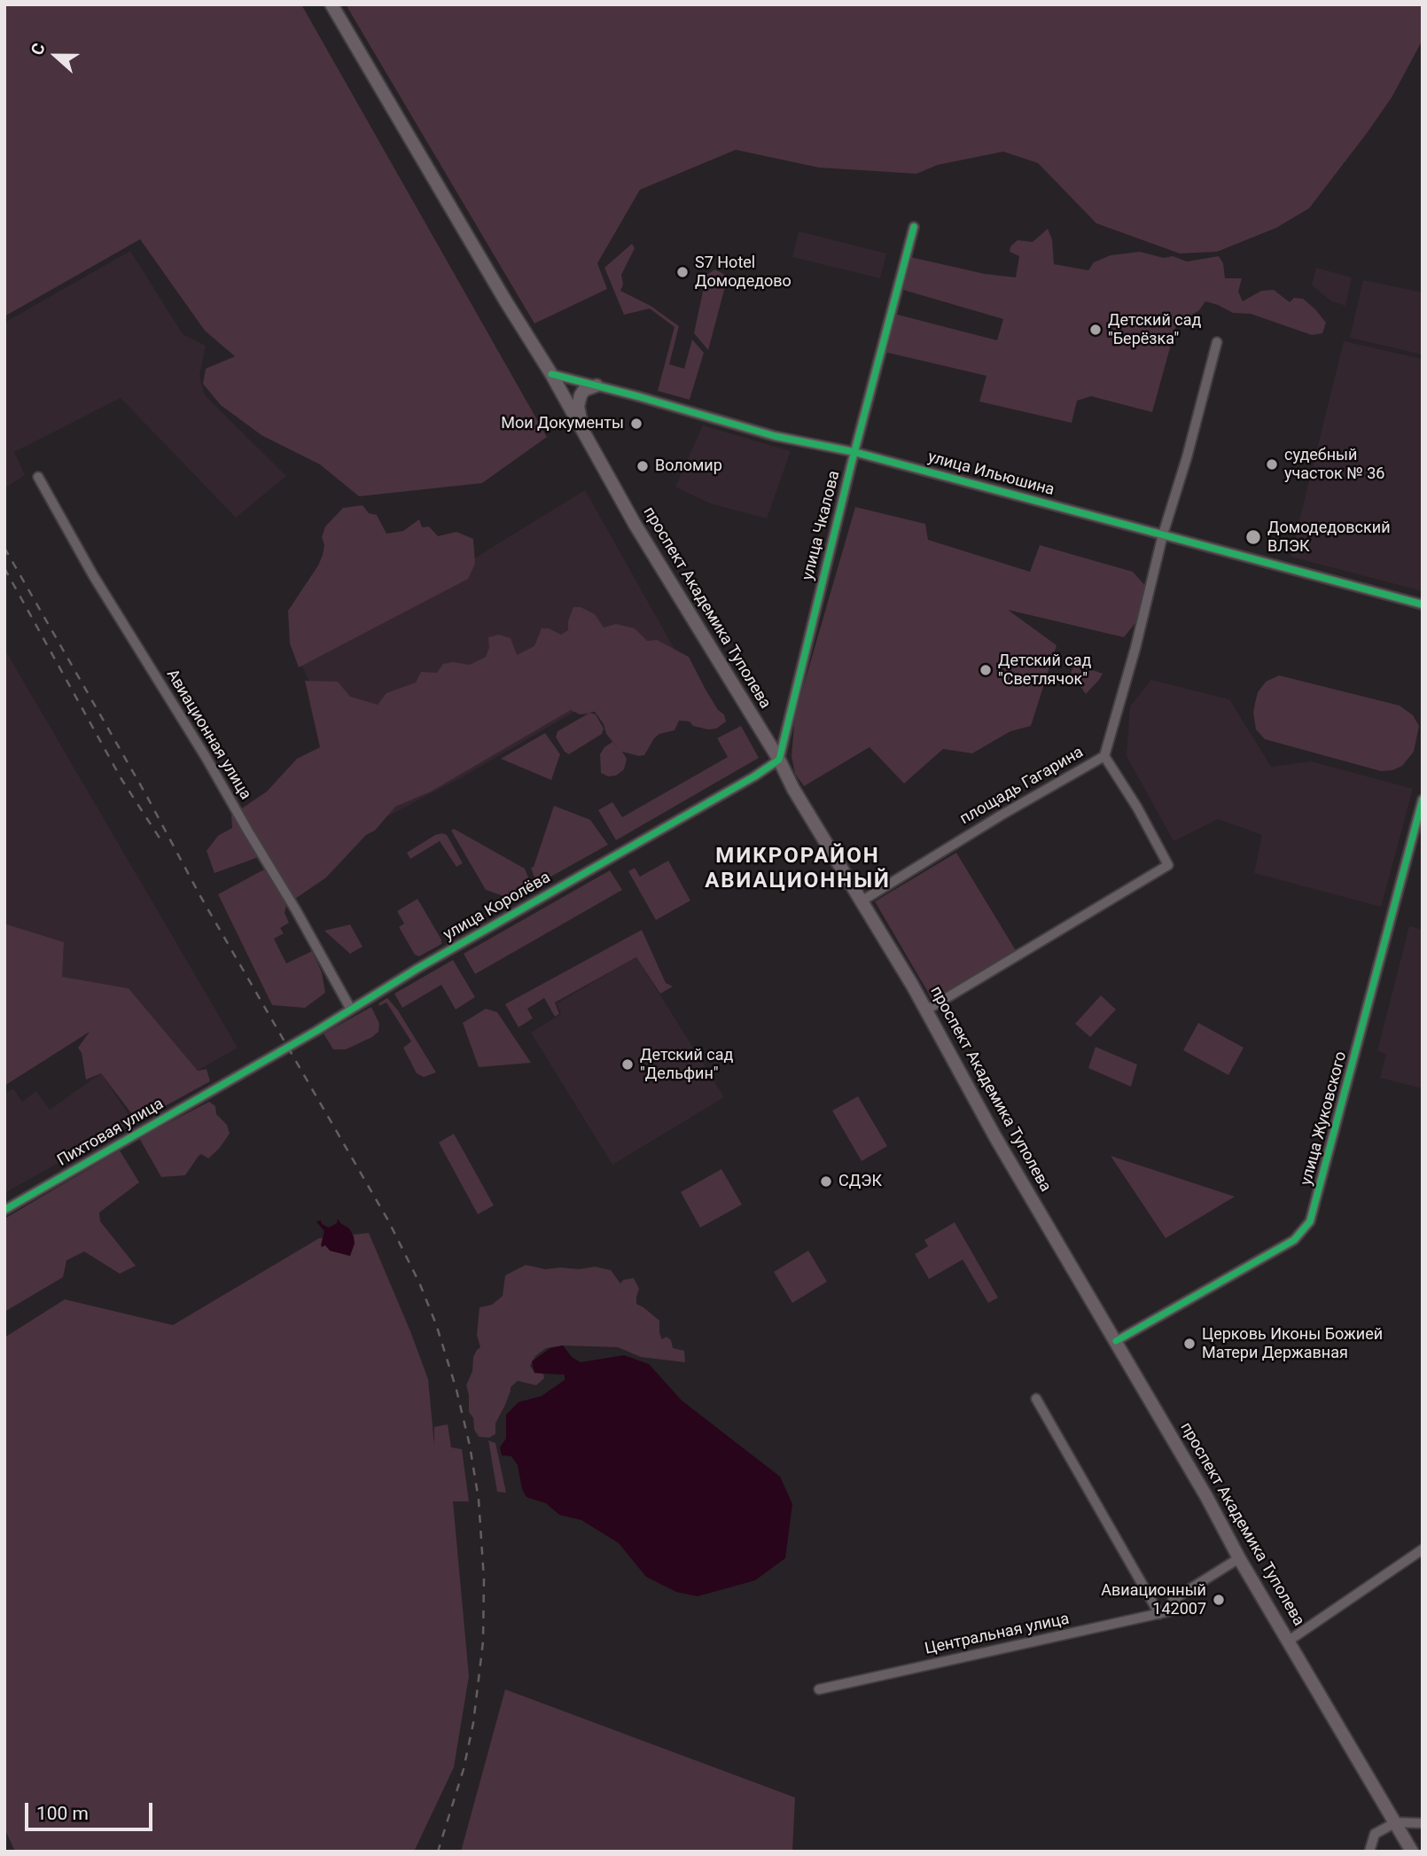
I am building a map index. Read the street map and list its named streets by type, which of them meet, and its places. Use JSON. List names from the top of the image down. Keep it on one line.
{"streets":{"main road":["проспект Академика Туполева"],"street":["улица Ильюшина","улица Чкалова","Авиационная улица","площадь Гагарина","улица Королёва","улица Жуковского","Пихтовая улица","Центральная улица"]},"crossings":[["улица Ильюшина","улица Чкалова"],["улица Ильюшина","проспект Академика Туполева"],["улица Чкалова","проспект Академика Туполева"],["улица Чкалова","улица Королёва"],["проспект Академика Туполева","площадь Гагарина"],["проспект Академика Туполева","улица Королёва"],["проспект Академика Туполева","улица Жуковского"],["проспект Академика Туполева","Центральная улица"],["Авиационная улица","улица Королёва"],["улица Королёва","Пихтовая улица"]],"districts":["МИКРОРАЙОН АВИАЦИОННЫЙ"],"places":["S7 Hotel Домодедово","Детский сад \"Берёзка\"","Мои Документы","судебный участок № 36","Воломир","Домодедовский ВЛЭК","Детский сад \"Светлячок\"","Детский сад \"Дельфин\"","СДЭК","Церковь Иконы Божией Матери Державная","Авиационный 142007"],"scale_bar":"100 m","north":"left"}
